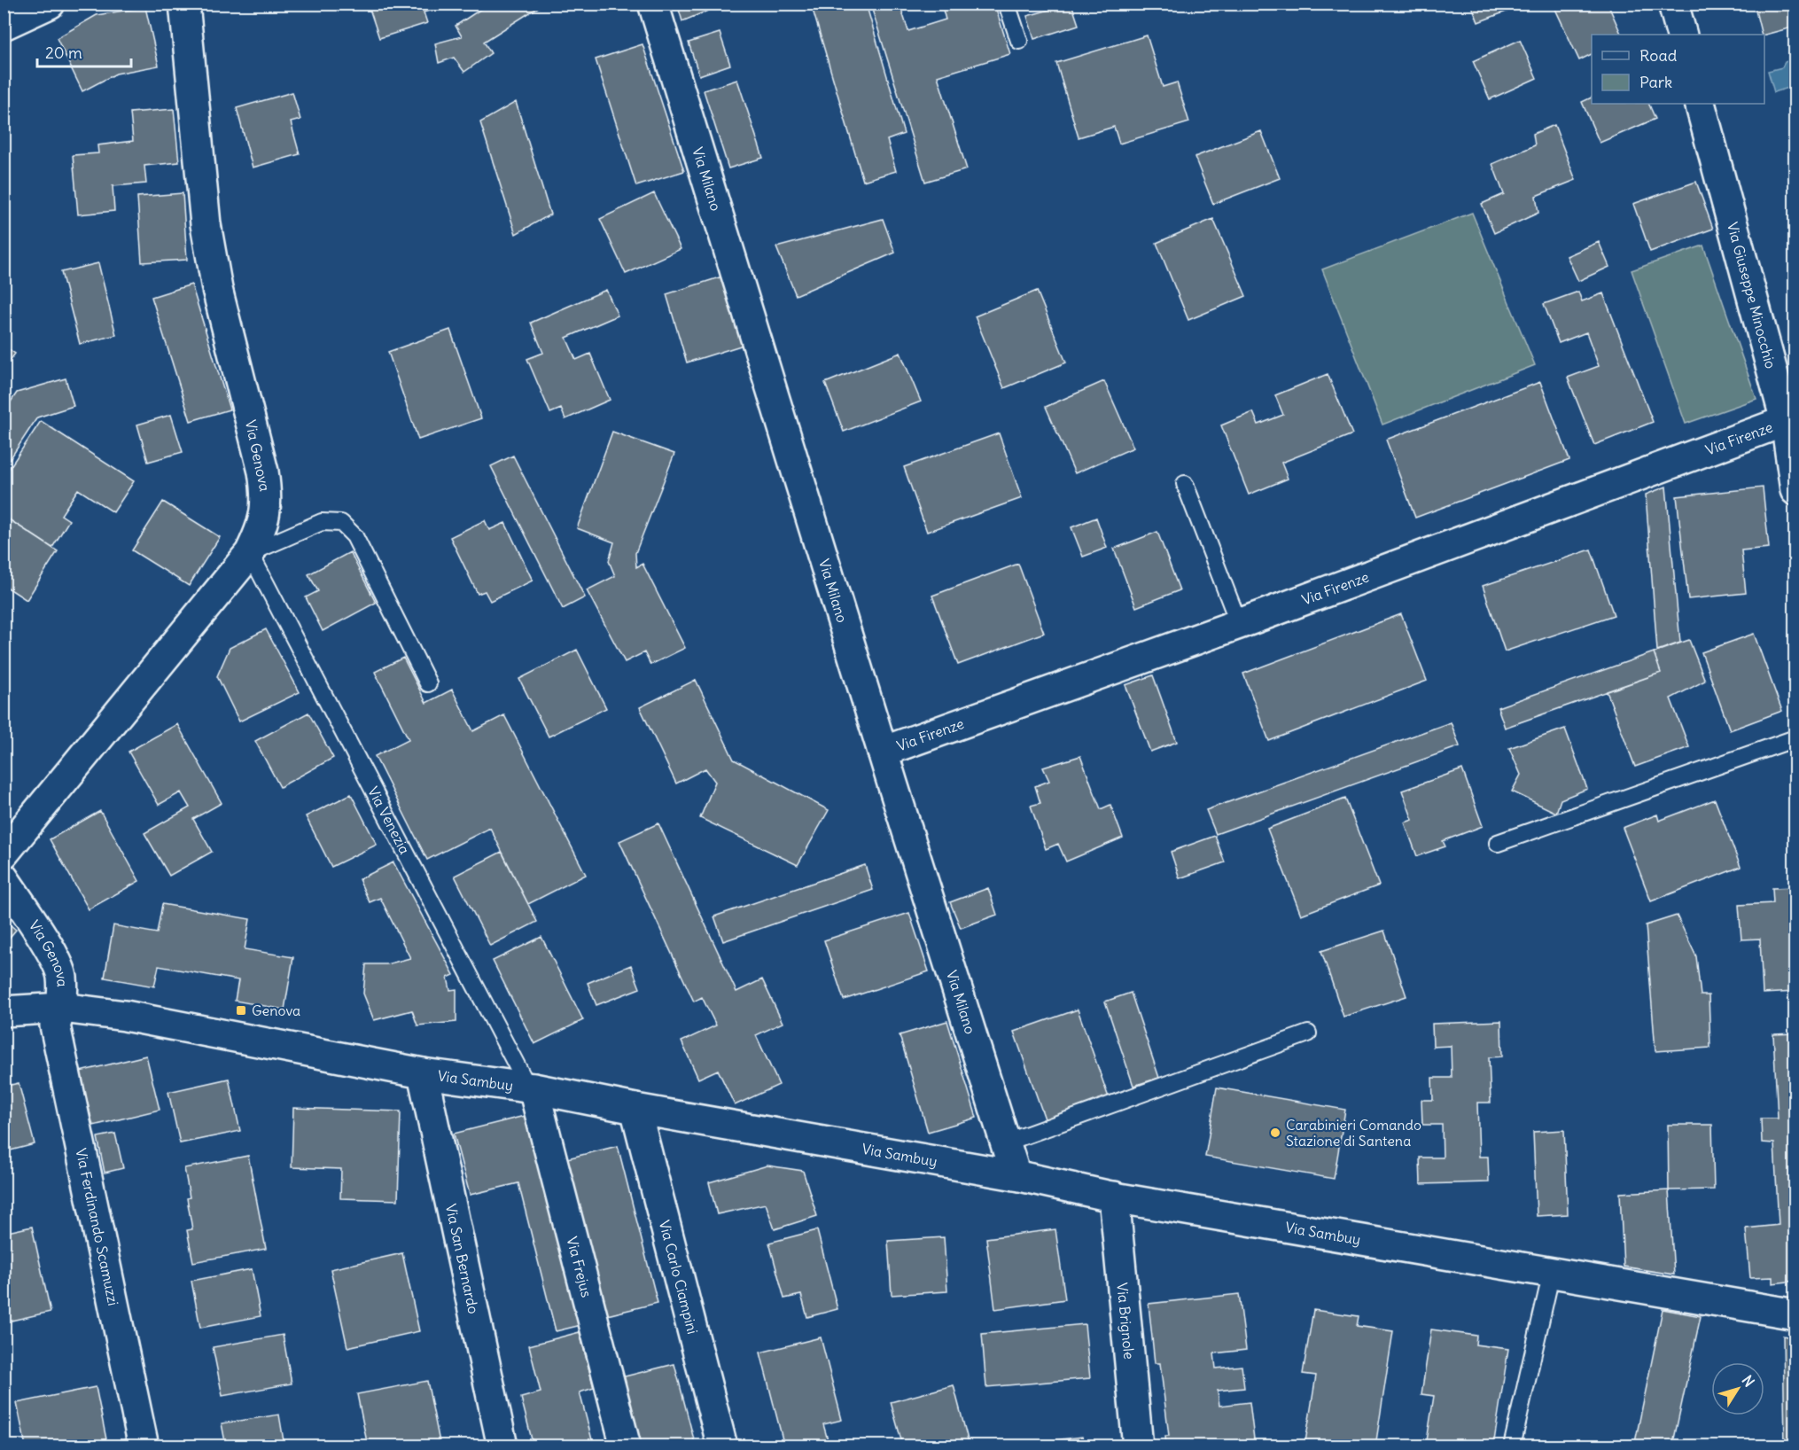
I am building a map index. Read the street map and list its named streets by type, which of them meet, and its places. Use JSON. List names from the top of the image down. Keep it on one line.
{"streets":{"street":["Via Milano","Via Giuseppe Minocchio","Via Firenze","Via Genova","Via Sambuy","Via Ferdinando Scamuzzi","Via San Bernardo","Via Frejus","Via Carlo Ciampini","Via Brignole"],"lane":["Via Venezia"]},"crossings":[["Via Milano","Via Firenze"],["Via Milano","Via Sambuy"],["Via Giuseppe Minocchio","Via Firenze"],["Via Genova","Via Venezia"],["Via Genova","Via Sambuy"],["Via Genova","Via Ferdinando Scamuzzi"],["Via Venezia","Via Sambuy"],["Via Venezia","Via Frejus"],["Via Sambuy","Via Ferdinando Scamuzzi"],["Via Sambuy","Via San Bernardo"],["Via Sambuy","Via Frejus"],["Via Sambuy","Via Carlo Ciampini"],["Via Sambuy","Via Brignole"]],"places":{"transit":["Genova"],"other":["Carabinieri Comando Stazione di Santena"]},"legend":["Road","Park"],"scale_bar":"20 m","north":"top right"}
